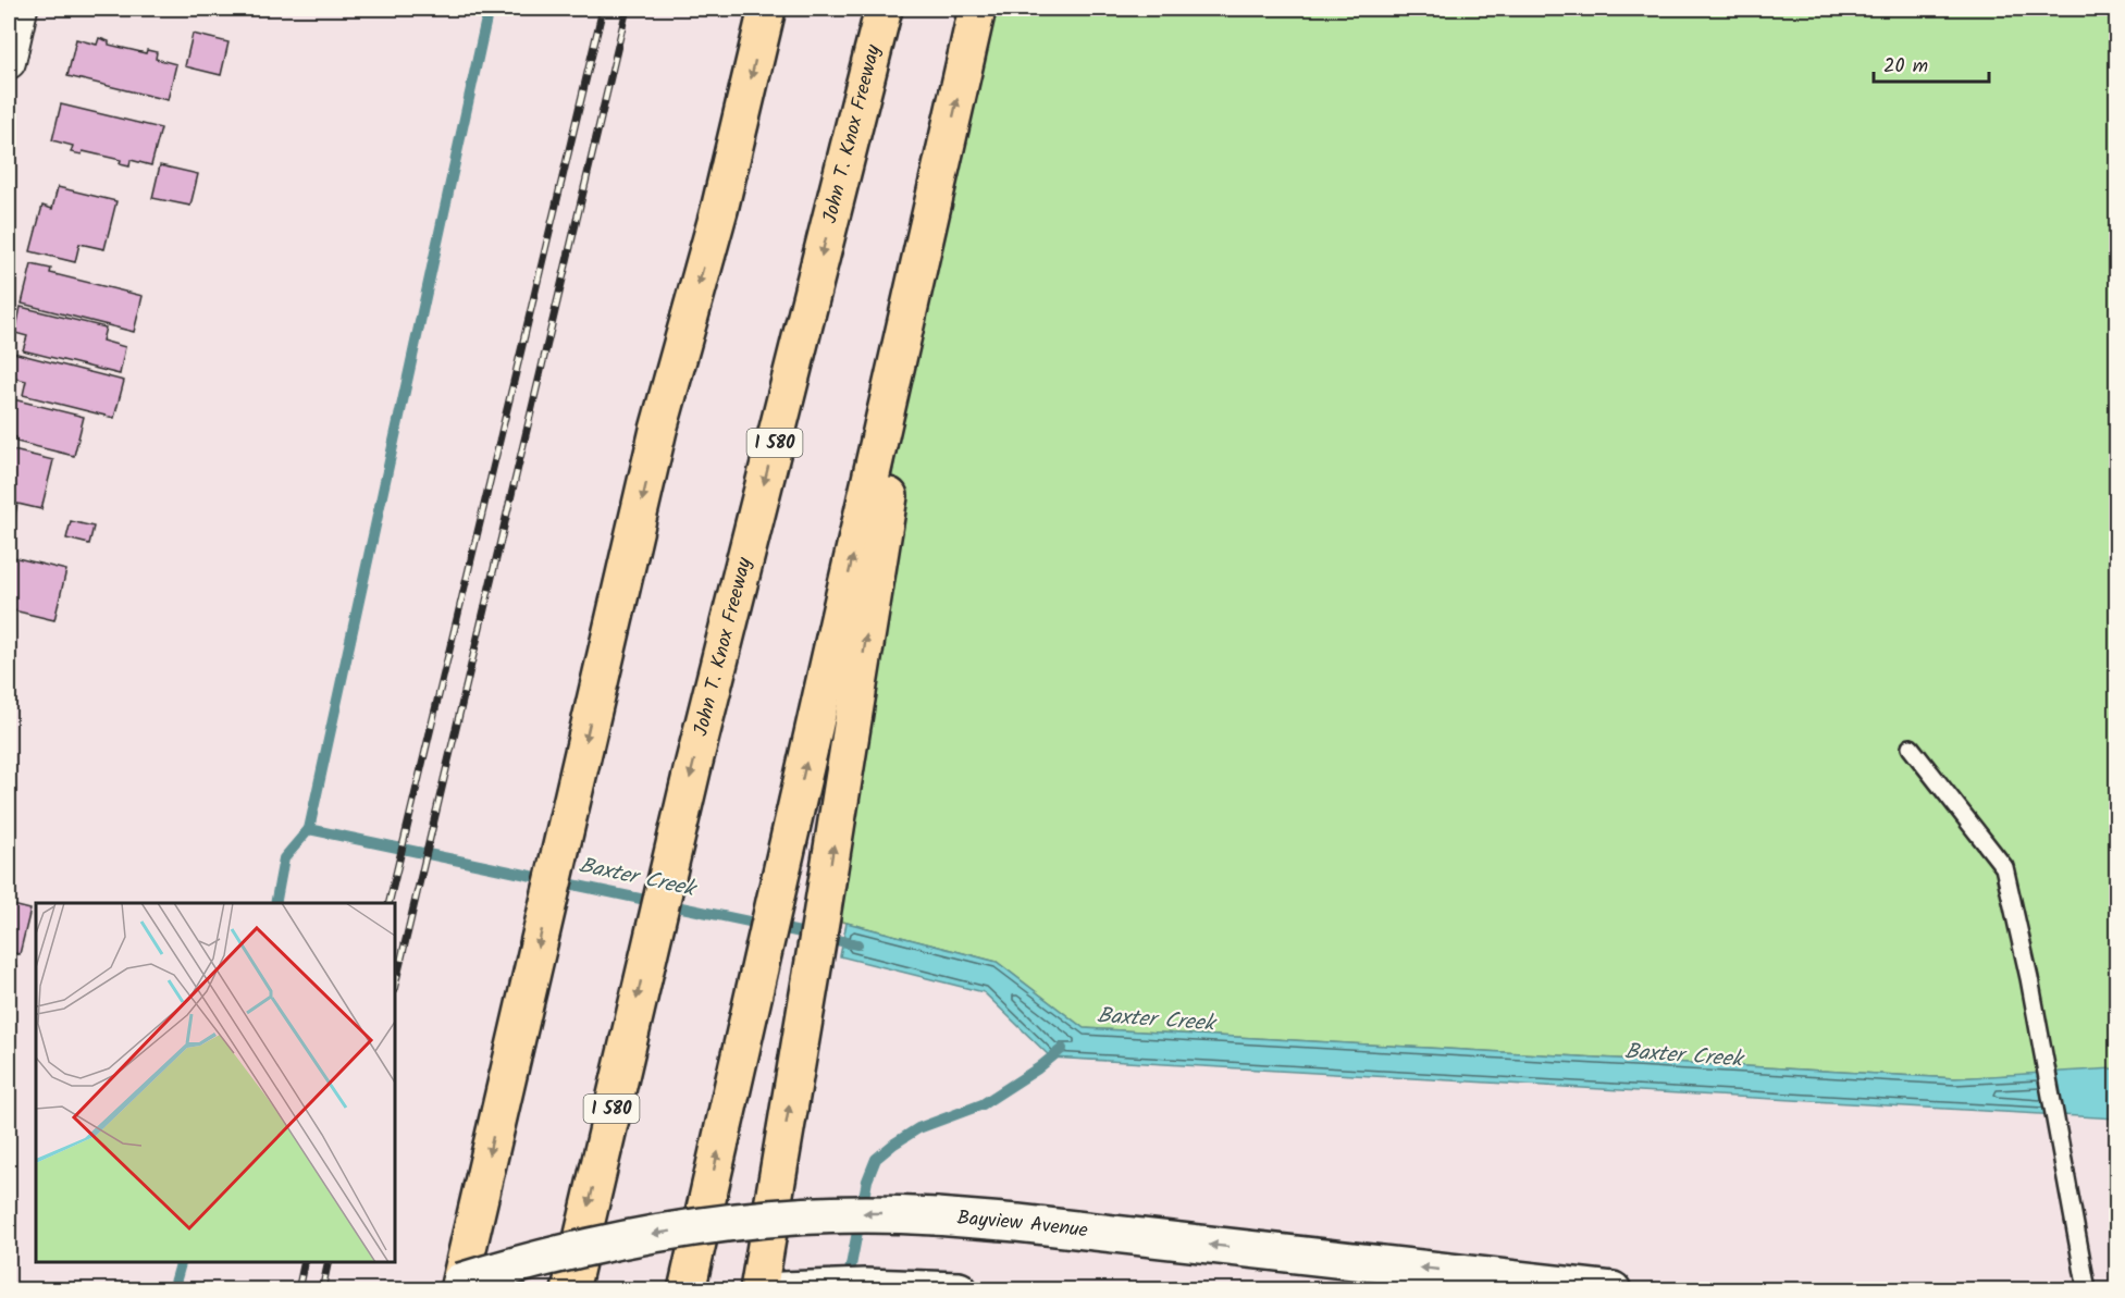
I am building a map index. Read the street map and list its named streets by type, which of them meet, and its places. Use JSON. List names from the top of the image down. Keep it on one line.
{"streets":{"highway":["John T. Knox Freeway","I 580"],"street":["Bayview Avenue"]},"one_way":["Bayview Avenue"],"water":["Baxter Creek"],"scale_bar":"20 m"}
